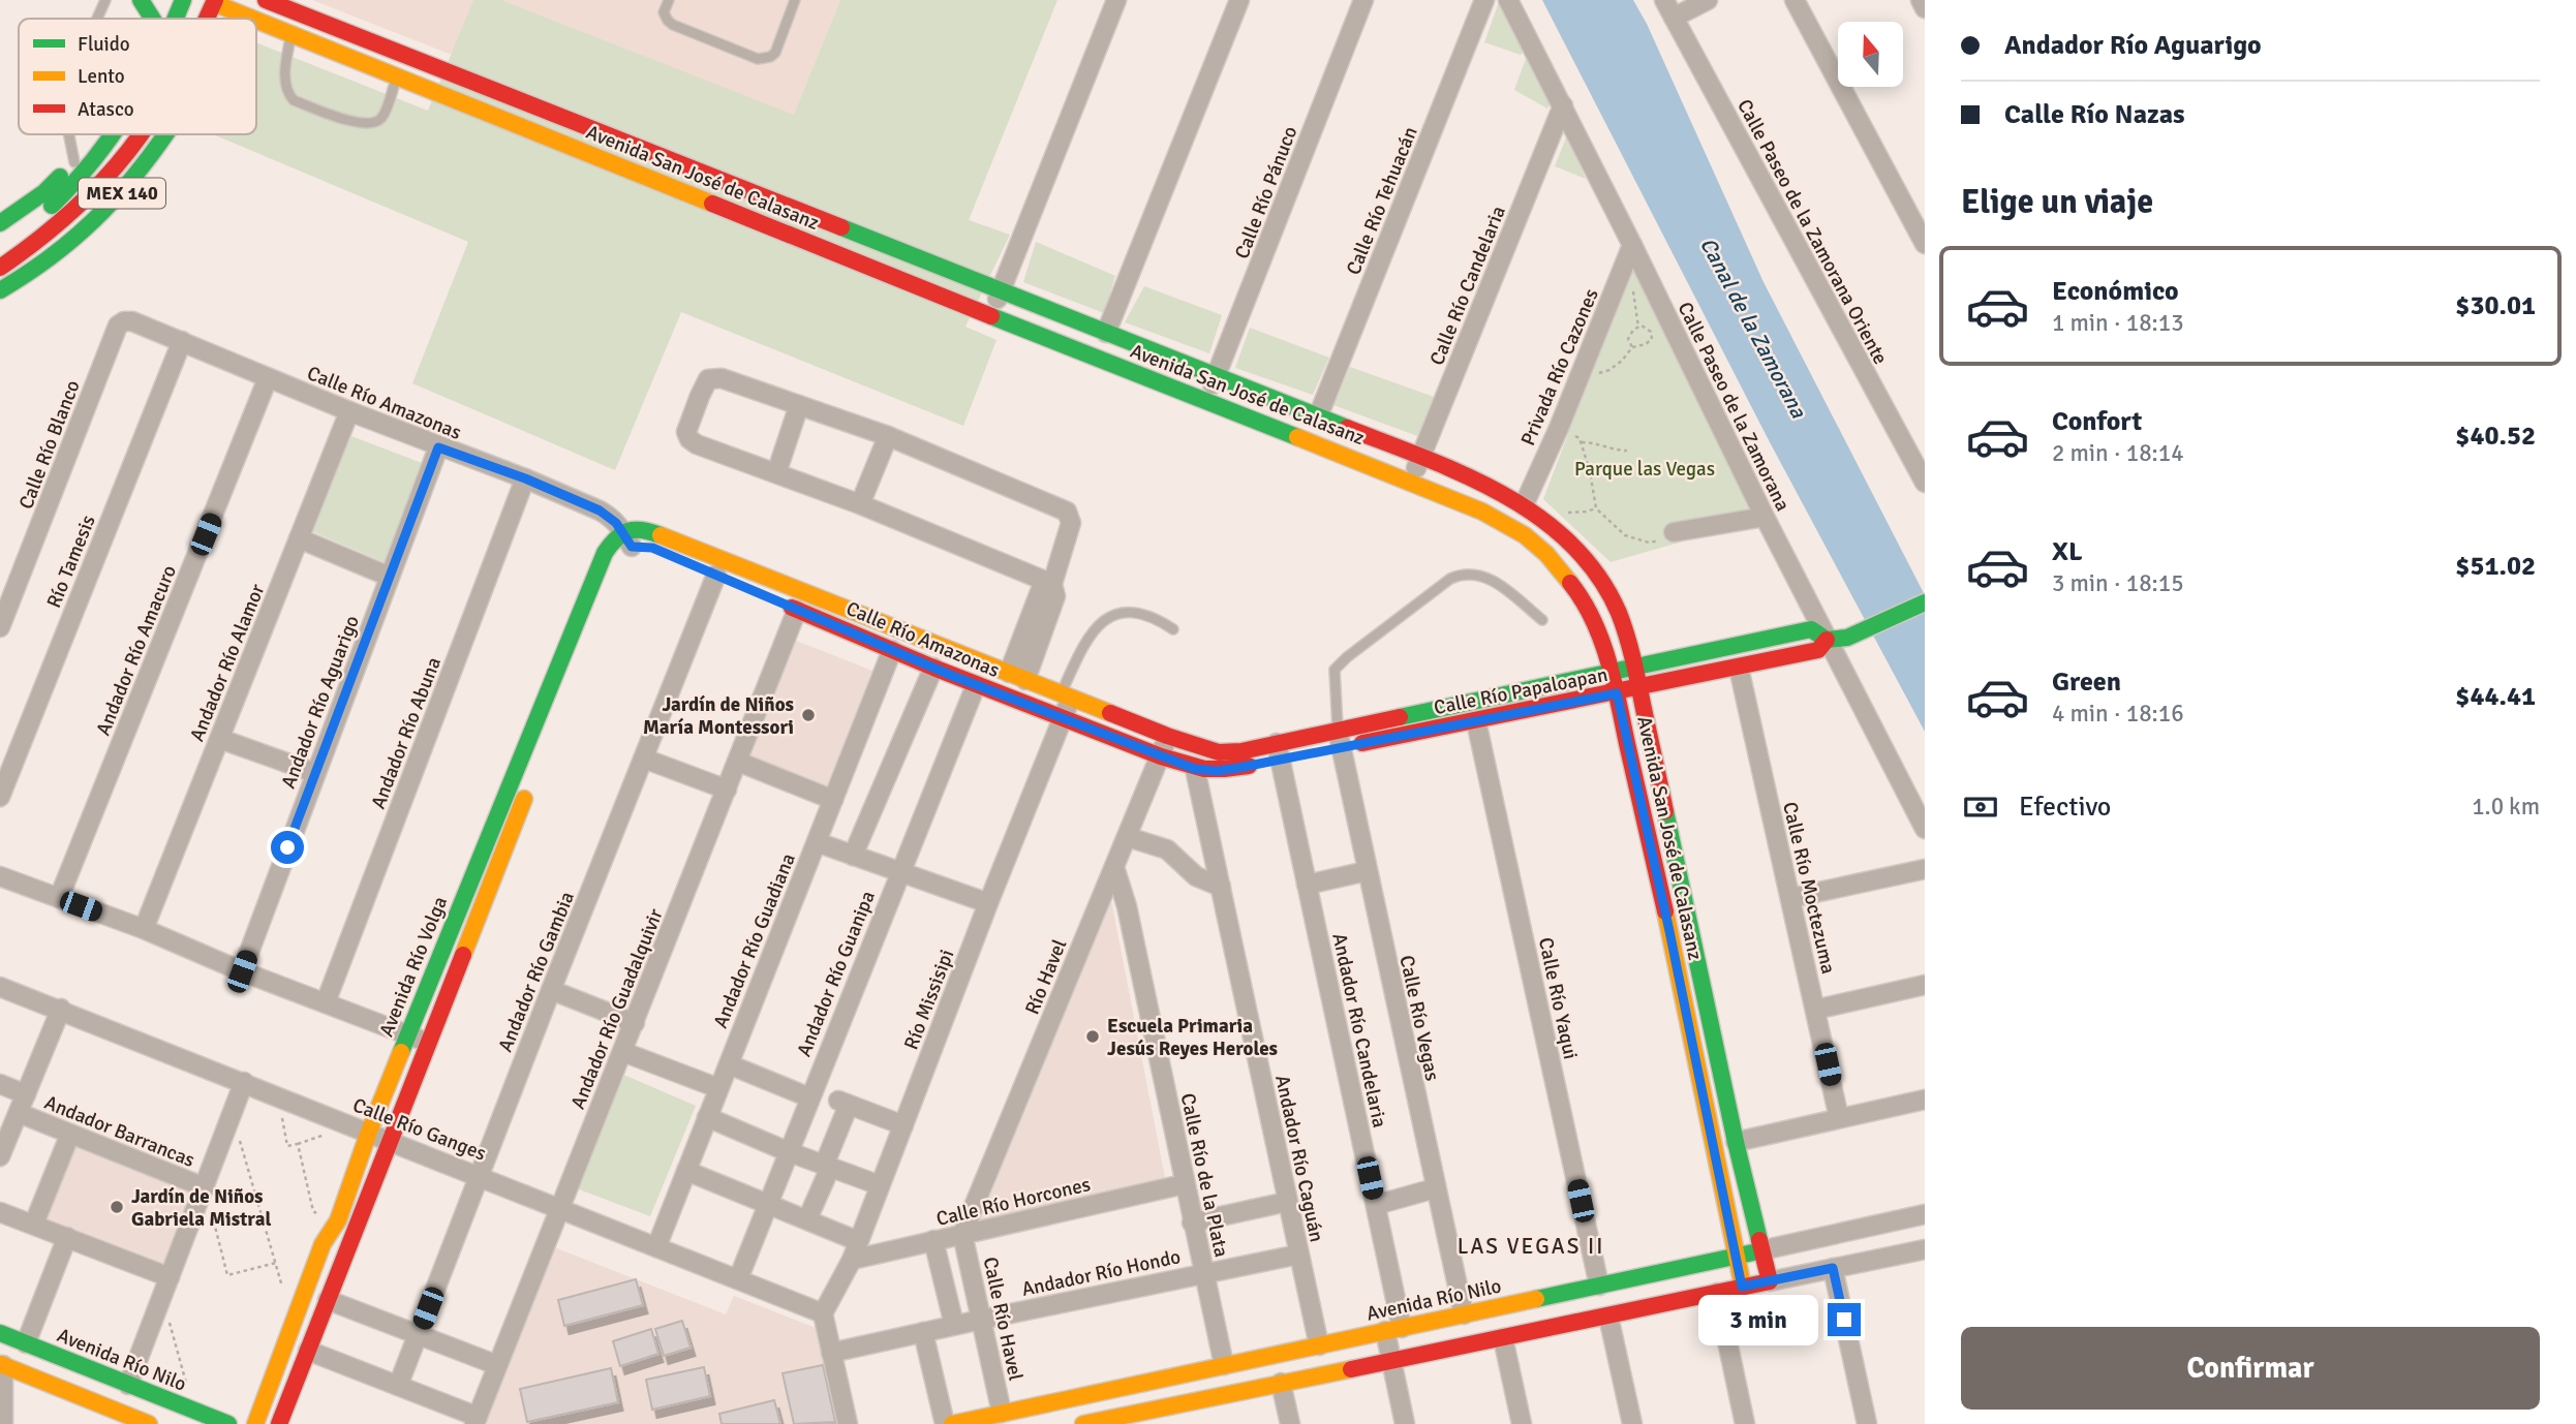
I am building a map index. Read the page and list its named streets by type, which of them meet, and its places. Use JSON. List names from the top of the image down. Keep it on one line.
{"streets":{"street":["Avenida San José de Calasanz","Calle Río Pánuco","MEX 140","Calle Río Tehuacán","Calle Paseo de la Zamorana Oriente","Calle Río Candelaria","Privada Río Cazones","Calle Río Amazonas","Calle Paseo de la Zamorana","Calle Río Blanco","Río Tamesis","Andador Río Amacuro","Andador Río Alamor","Calle Río Papaloapan","Andador Río Aguarigo","Andador Río Abuna","Calle Río Moctezuma","Andador Río Guadiana","Avenida Río Volga","Andador Río Gambia","Andador Río Guanipa","Río Havel","Calle Río Yaqui","Río Missisipi","Andador Río Guadalquivir","Calle Río Vegas","Andador Río Candelaria","Calle Río Ganges","Andador Barrancas","Andador Río Caguán","Calle Río de la Plata","Calle Río Horcones","Andador Río Hondo","Avenida Río Nilo","Calle Río Havel"]},"crossings":[["Avenida San José de Calasanz","Calle Río Pánuco"],["Avenida San José de Calasanz","Calle Río Tehuacán"],["Avenida San José de Calasanz","Calle Río Candelaria"],["Avenida San José de Calasanz","Privada Río Cazones"],["Avenida San José de Calasanz","Calle Río Papaloapan"],["Avenida San José de Calasanz","Avenida Río Nilo"],["Calle Río Candelaria","Calle Paseo de la Zamorana"],["Privada Río Cazones","Calle Paseo de la Zamorana"],["Calle Río Amazonas","Calle Río Blanco"],["Calle Río Amazonas","Río Tamesis"],["Calle Río Amazonas","Andador Río Amacuro"],["Calle Río Amazonas","Andador Río Alamor"],["Calle Río Amazonas","Calle Río Papaloapan"],["Calle Río Amazonas","Andador Río Aguarigo"],["Calle Río Amazonas","Andador Río Abuna"],["Calle Río Amazonas","Andador Río Guadiana"],["Calle Río Amazonas","Avenida Río Volga"],["Calle Río Amazonas","Andador Río Gambia"],["Calle Río Amazonas","Andador Río Guanipa"],["Calle Río Amazonas","Río Havel"],["Calle Río Amazonas","Río Missisipi"],["Calle Río Amazonas","Andador Río Guadalquivir"],["Calle Río Amazonas","Andador Río Caguán"],["Calle Paseo de la Zamorana","Calle Río Papaloapan"],["Calle Río Papaloapan","Calle Río Moctezuma"],["Calle Río Papaloapan","Calle Río Yaqui"],["Calle Río Papaloapan","Calle Río Vegas"],["Calle Río Papaloapan","Andador Río Candelaria"],["Andador Río Guadiana","Calle Río Ganges"],["Avenida Río Volga","Calle Río Ganges"],["Andador Río Gambia","Calle Río Ganges"],["Andador Río Guanipa","Calle Río Ganges"],["Río Havel","Calle Río de la Plata"],["Río Havel","Calle Río Horcones"],["Río Havel","Calle Río Havel"],["Calle Río Yaqui","Avenida Río Nilo"],["Río Missisipi","Calle Río Ganges"],["Río Missisipi","Calle Río Horcones"],["Andador Río Guadalquivir","Calle Río Ganges"],["Calle Río Vegas","Avenida Río Nilo"],["Andador Río Candelaria","Avenida Río Nilo"],["Andador Río Caguán","Andador Río Hondo"],["Andador Río Caguán","Avenida Río Nilo"],["Calle Río de la Plata","Calle Río Horcones"],["Calle Río de la Plata","Andador Río Hondo"],["Calle Río de la Plata","Avenida Río Nilo"],["Calle Río Horcones","Calle Río Havel"],["Andador Río Hondo","Calle Río Havel"],["Avenida Río Nilo","Calle Río Havel"]],"districts":["LAS VEGAS II"],"water":["Canal de la Zamorana"],"parks":["Parque las Vegas"],"places":["Jardín de Niños María Montessori","Escuela Primaria Jesús Reyes Heroles","Jardín de Niños Gabriela Mistral"],"legend":["Fluido","Lento","Atasco"],"north":"top","page":{"banner":["Andador Río Aguarigo","Calle Río Nazas"],"heading":"Elige un viaje","list":[{"name":"Económico","note":"1 min · 18:13","value":"$30.01"},{"name":"Confort","note":"2 min · 18:14","value":"$40.52"},{"name":"XL","note":"3 min · 18:15","value":"$51.02"},{"name":"Green","note":"4 min · 18:16","value":"$44.41"}],"pay":["Efectivo","1.0 km"],"bubble":"3 min","buttons":"Confirmar"}}
